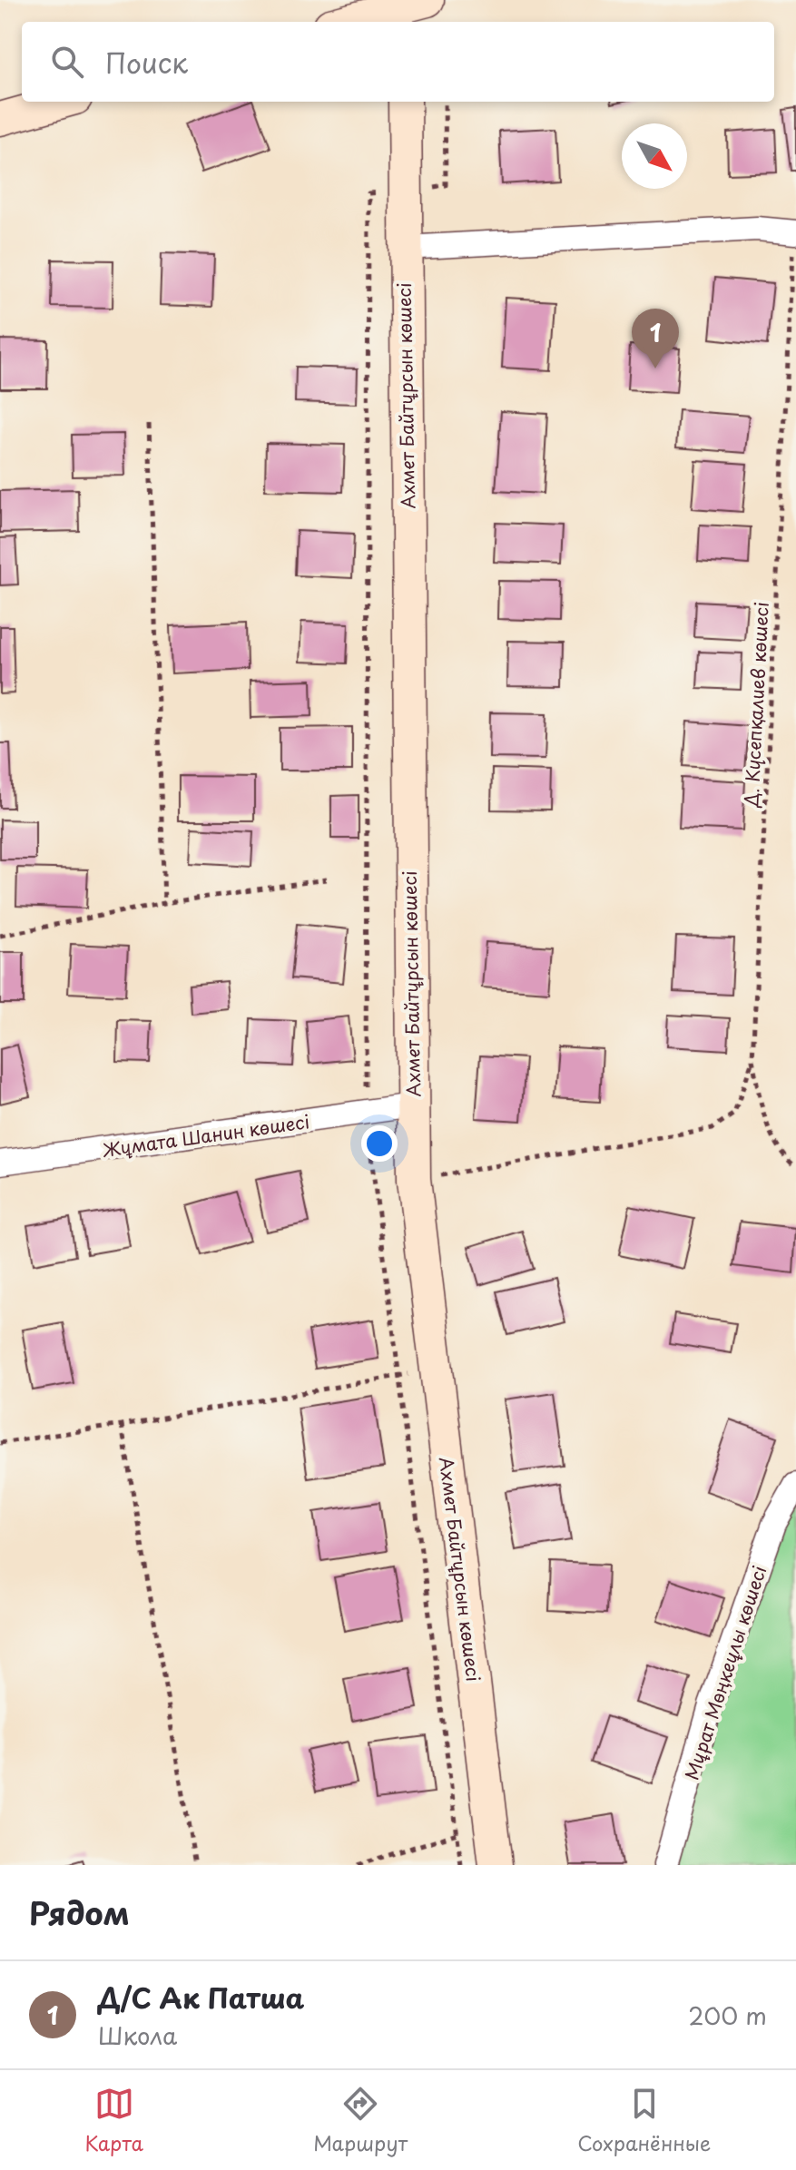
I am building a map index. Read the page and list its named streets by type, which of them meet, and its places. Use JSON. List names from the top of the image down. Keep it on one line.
{"streets":{"street":["Ахмет Байтұрсын көшесі","Жұмата Шанин көшесі","Мұрат Мөңкеұлы көшесі"],"path":["Д. Күсепқалиев көшесі"]},"crossings":[["Ахмет Байтұрсын көшесі","Жұмата Шанин көшесі"]],"north":"bottom right","page":{"search":"Поиск","pins":"1","heading":"Рядом","list":[{"mark":"1","name":"Д/С Ак Патша","note":"Школа","value":"200 m"}],"nav":["Карта","Маршрут","Сохранённые"]}}
